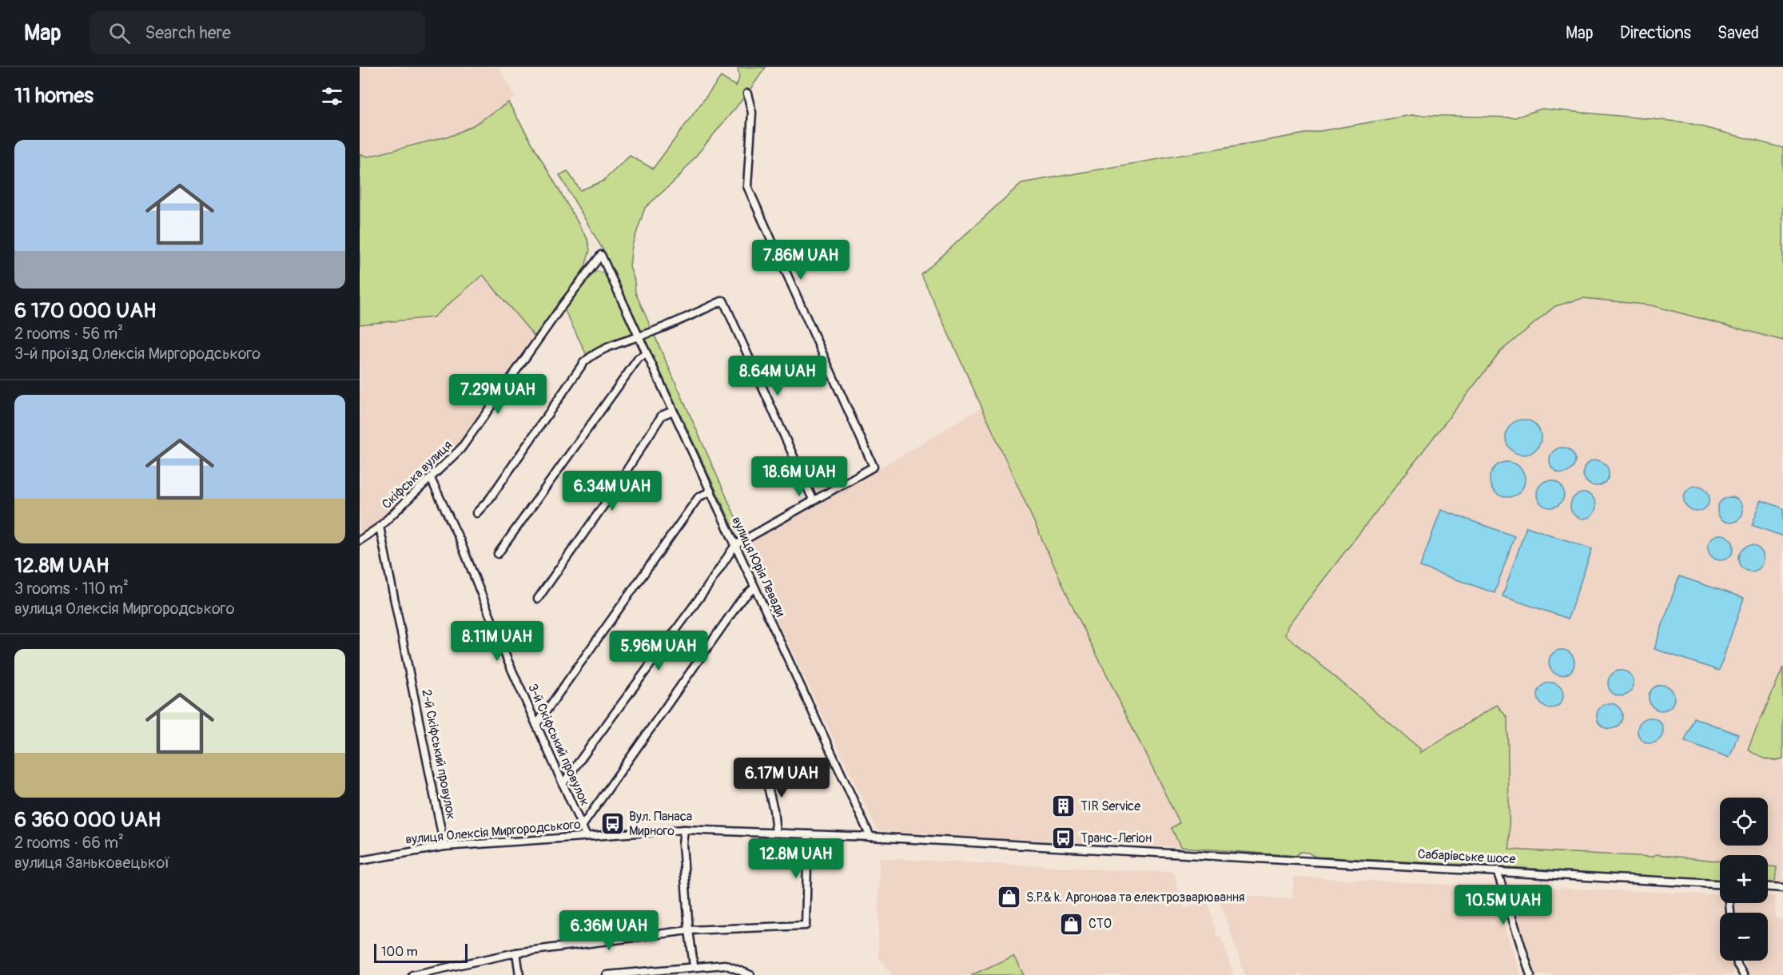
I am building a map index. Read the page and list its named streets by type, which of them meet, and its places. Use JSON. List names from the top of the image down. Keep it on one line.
{"streets":{"street":["Скіфська вулиця","вулиця Юрія Левади","3-й Скіфський провулок","2-й Скіфський провулок","вулиця Олексія Миргородського","Сабарівське шосе"]},"crossings":[["Скіфська вулиця","вулиця Юрія Левади"],["Скіфська вулиця","3-й Скіфський провулок"],["Скіфська вулиця","2-й Скіфський провулок"],["вулиця Юрія Левади","вулиця Олексія Миргородського"],["3-й Скіфський провулок","вулиця Олексія Миргородського"],["2-й Скіфський провулок","вулиця Олексія Миргородського"],["вулиця Олексія Миргородського","Сабарівське шосе"]],"places":{"building":["TIR Service"],"bus stop":["Вул. Панаса Мирного","Транс-Легіон"],"shop":["S.P.& k. Аргонова та електрозварювання","СТО"]},"scale_bar":"100 m","page":{"header":"Map","search":"Search here","nav":["Map","Directions","Saved"],"heading":"11 homes","list":[{"name":"6 170 000 UAH","note":"2 rooms · 56 m² · 3-й проїзд Олексія Миргородського"},{"name":"12.8M UAH","note":"3 rooms · 110 m² · вулиця Олексія Миргородського"},{"name":"6 360 000 UAH","note":"2 rooms · 66 m² · вулиця Заньковецької"}],"price":["7.86M UAH","8.64M UAH","7.29M UAH","18.6M UAH","6.34M UAH","8.11M UAH","5.96M UAH","6.17M UAH","12.8M UAH","10.5M UAH","6.36M UAH"],"map_buttons":["+","−"],"scale":"100 m"}}
